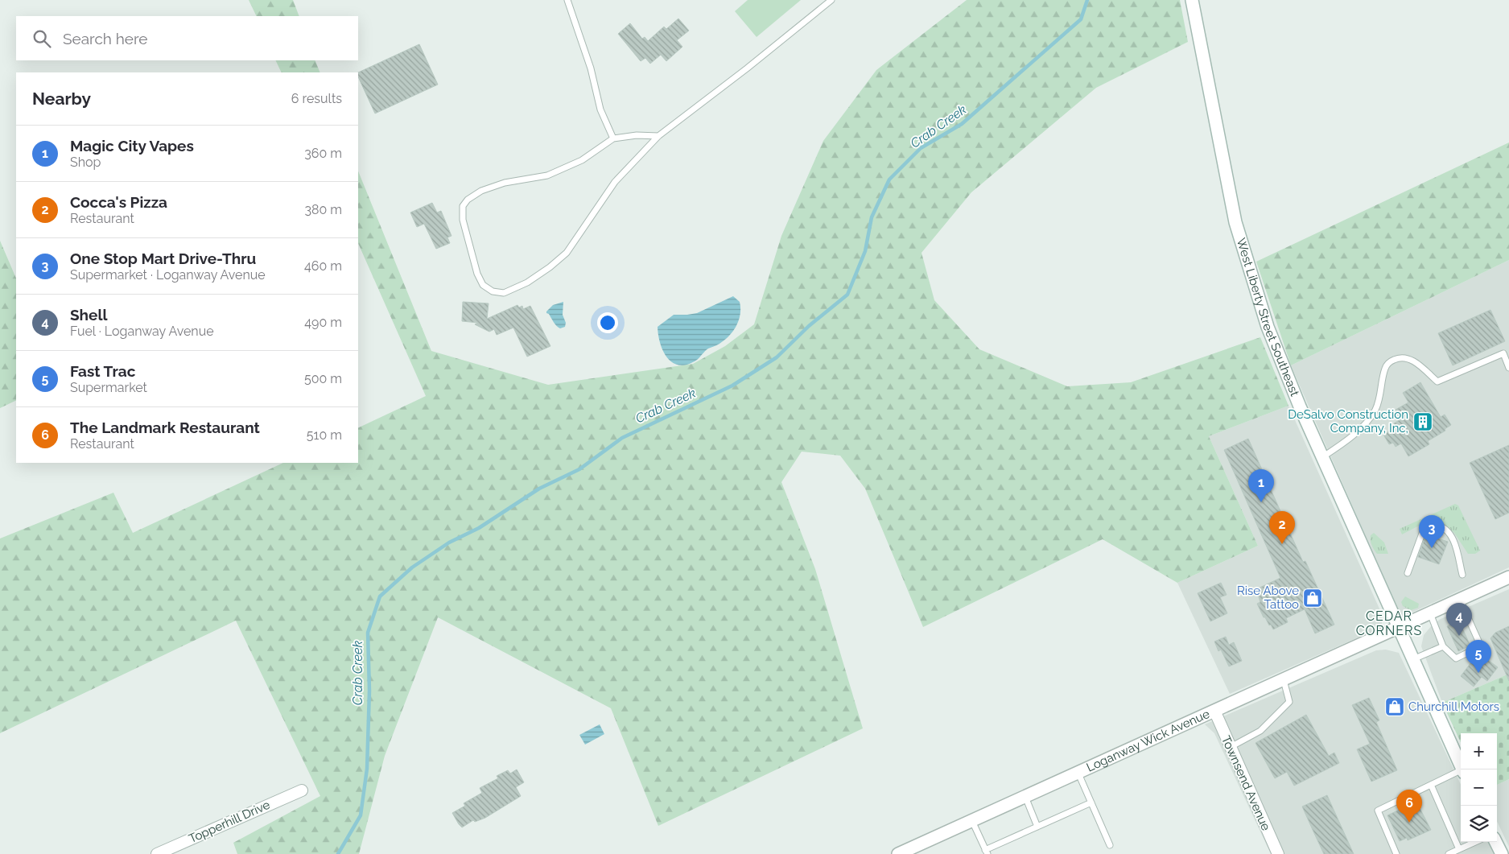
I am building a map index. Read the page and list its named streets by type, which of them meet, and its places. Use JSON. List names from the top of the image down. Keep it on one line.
{"streets":{"main road":["West Liberty Street Southeast","Loganway Wick Avenue"],"street":["Townsend Avenue","Topperhill Drive"]},"crossings":[["West Liberty Street Southeast","Loganway Wick Avenue"],["Loganway Wick Avenue","Townsend Avenue"]],"districts":["CEDAR CORNERS"],"water":["Crab Creek"],"places":{"building":["DeSalvo Construction Company, Inc,"],"shop":["Rise Above Tattoo","Churchill Motors"]},"page":{"search":"Search here","heading":["Nearby","6 results"],"list":[{"mark":"1","name":"Magic City Vapes","note":"Shop","value":"360 m"},{"mark":"2","name":"Cocca's Pizza","note":"Restaurant","value":"380 m"},{"mark":"3","name":"One Stop Mart Drive-Thru","note":"Supermarket · Loganway Avenue","value":"460 m"},{"mark":"4","name":"Shell","note":"Fuel · Loganway Avenue","value":"490 m"},{"mark":"5","name":"Fast Trac","note":"Supermarket","value":"500 m"},{"mark":"6","name":"The Landmark Restaurant","note":"Restaurant","value":"510 m"}],"pins":["1","2","3","4","5","6"],"map_buttons":["+","−"]}}
